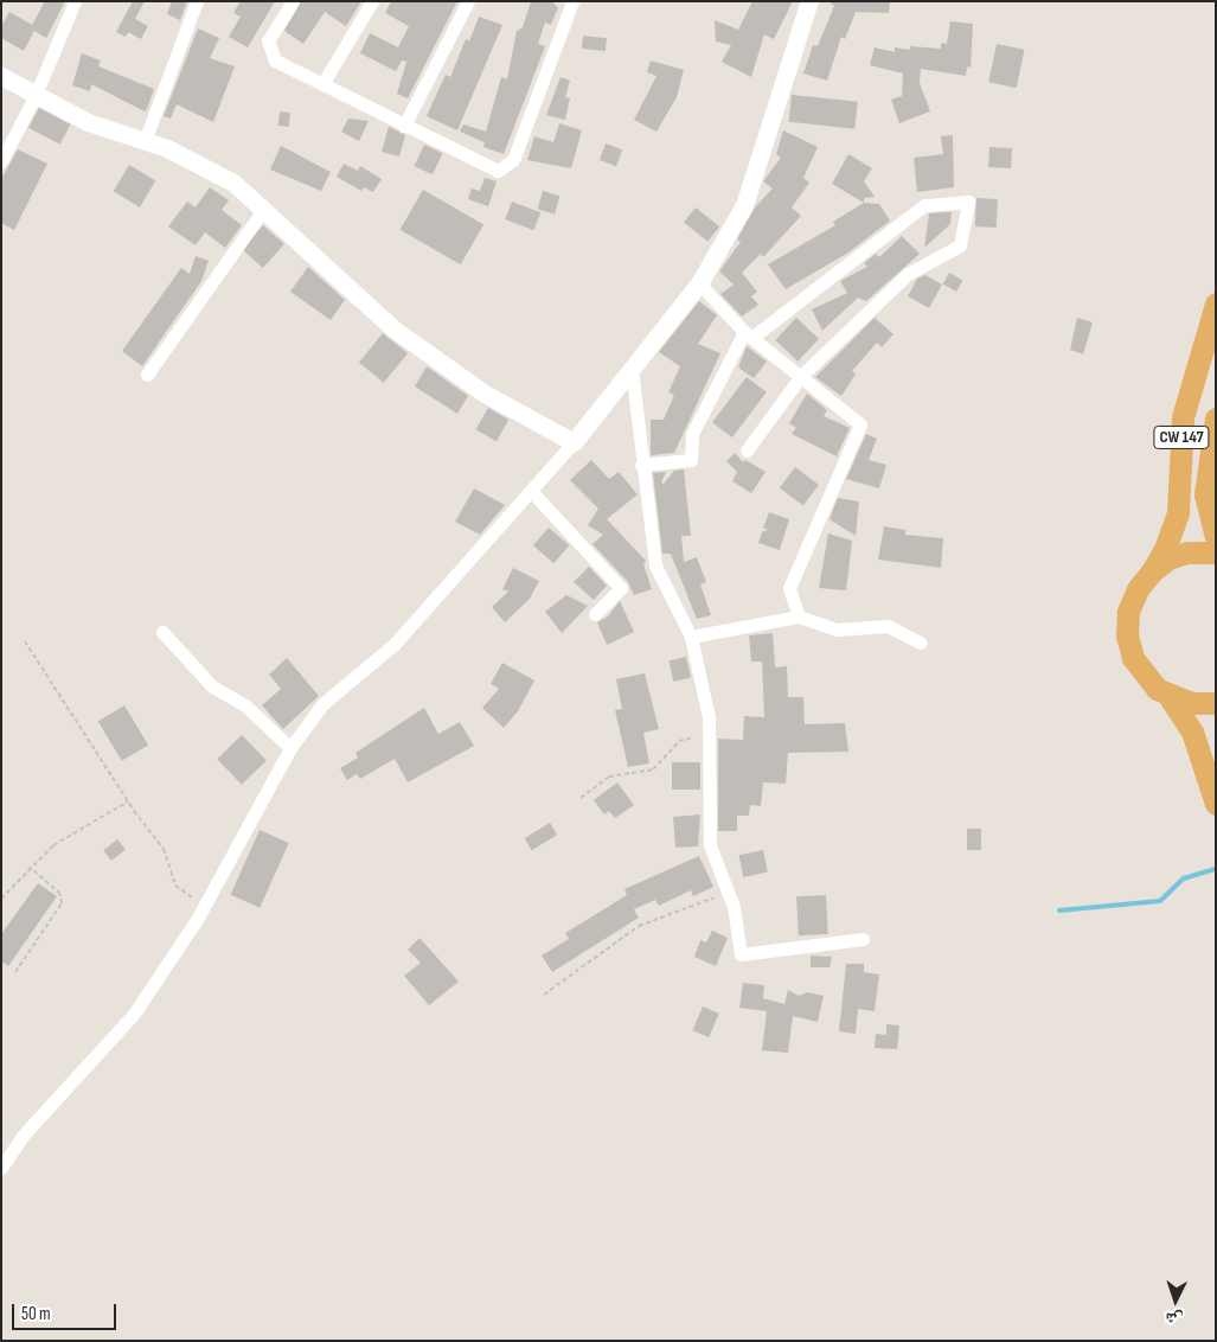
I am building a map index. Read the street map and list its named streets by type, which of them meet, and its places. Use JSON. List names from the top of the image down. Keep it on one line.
{"streets":{"highway":["CW 147"]},"scale_bar":"50 m","north":"bottom"}
